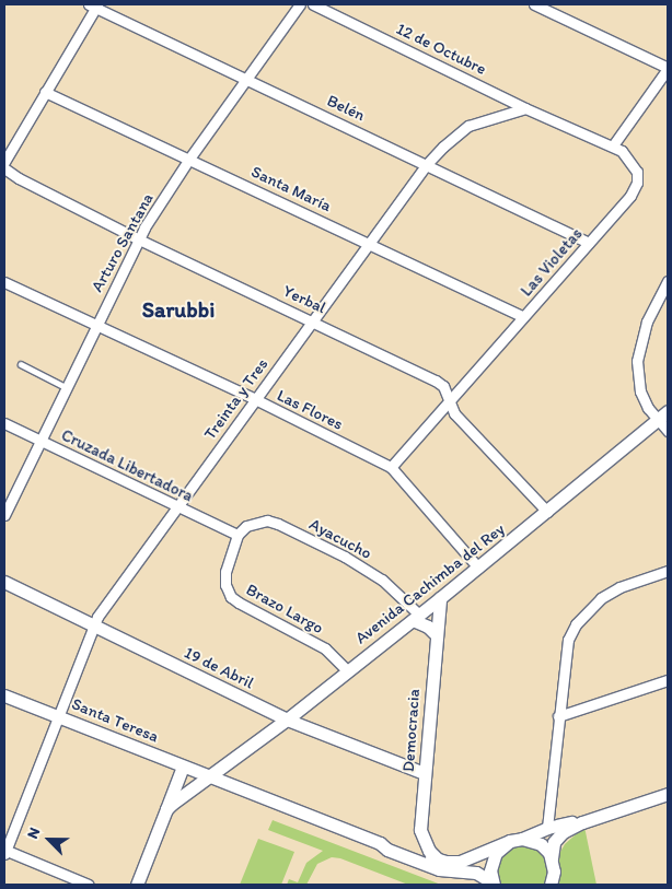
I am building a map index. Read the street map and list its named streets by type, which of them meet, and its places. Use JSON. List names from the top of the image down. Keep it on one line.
{"streets":{"street":["12 de Octubre","Belén","Santa María","Arturo Santana","Las Violetas","Yerbal","Treinta y Tres","Las Flores","Cruzada Libertadora","Ayacucho","Avenida Cachimba del Rey","Brazo Largo","19 de Abril","Santa Teresa","Democracia"]},"crossings":[["12 de Octubre","Treinta y Tres"],["Belén","Arturo Santana"],["Belén","Las Violetas"],["Belén","Treinta y Tres"],["Santa María","Arturo Santana"],["Santa María","Las Violetas"],["Santa María","Treinta y Tres"],["Arturo Santana","Yerbal"],["Arturo Santana","Las Flores"],["Arturo Santana","Cruzada Libertadora"],["Las Violetas","Yerbal"],["Las Violetas","Las Flores"],["Yerbal","Treinta y Tres"],["Yerbal","Avenida Cachimba del Rey"],["Treinta y Tres","Las Flores"],["Treinta y Tres","Cruzada Libertadora"],["Treinta y Tres","19 de Abril"],["Treinta y Tres","Santa Teresa"],["Las Flores","Avenida Cachimba del Rey"],["Cruzada Libertadora","Ayacucho"],["Cruzada Libertadora","Brazo Largo"],["Ayacucho","Avenida Cachimba del Rey"],["Ayacucho","Brazo Largo"],["Avenida Cachimba del Rey","Brazo Largo"],["Avenida Cachimba del Rey","19 de Abril"],["Avenida Cachimba del Rey","Santa Teresa"],["Avenida Cachimba del Rey","Democracia"],["19 de Abril","Democracia"]],"districts":["Sarubbi"],"north":"top left"}
